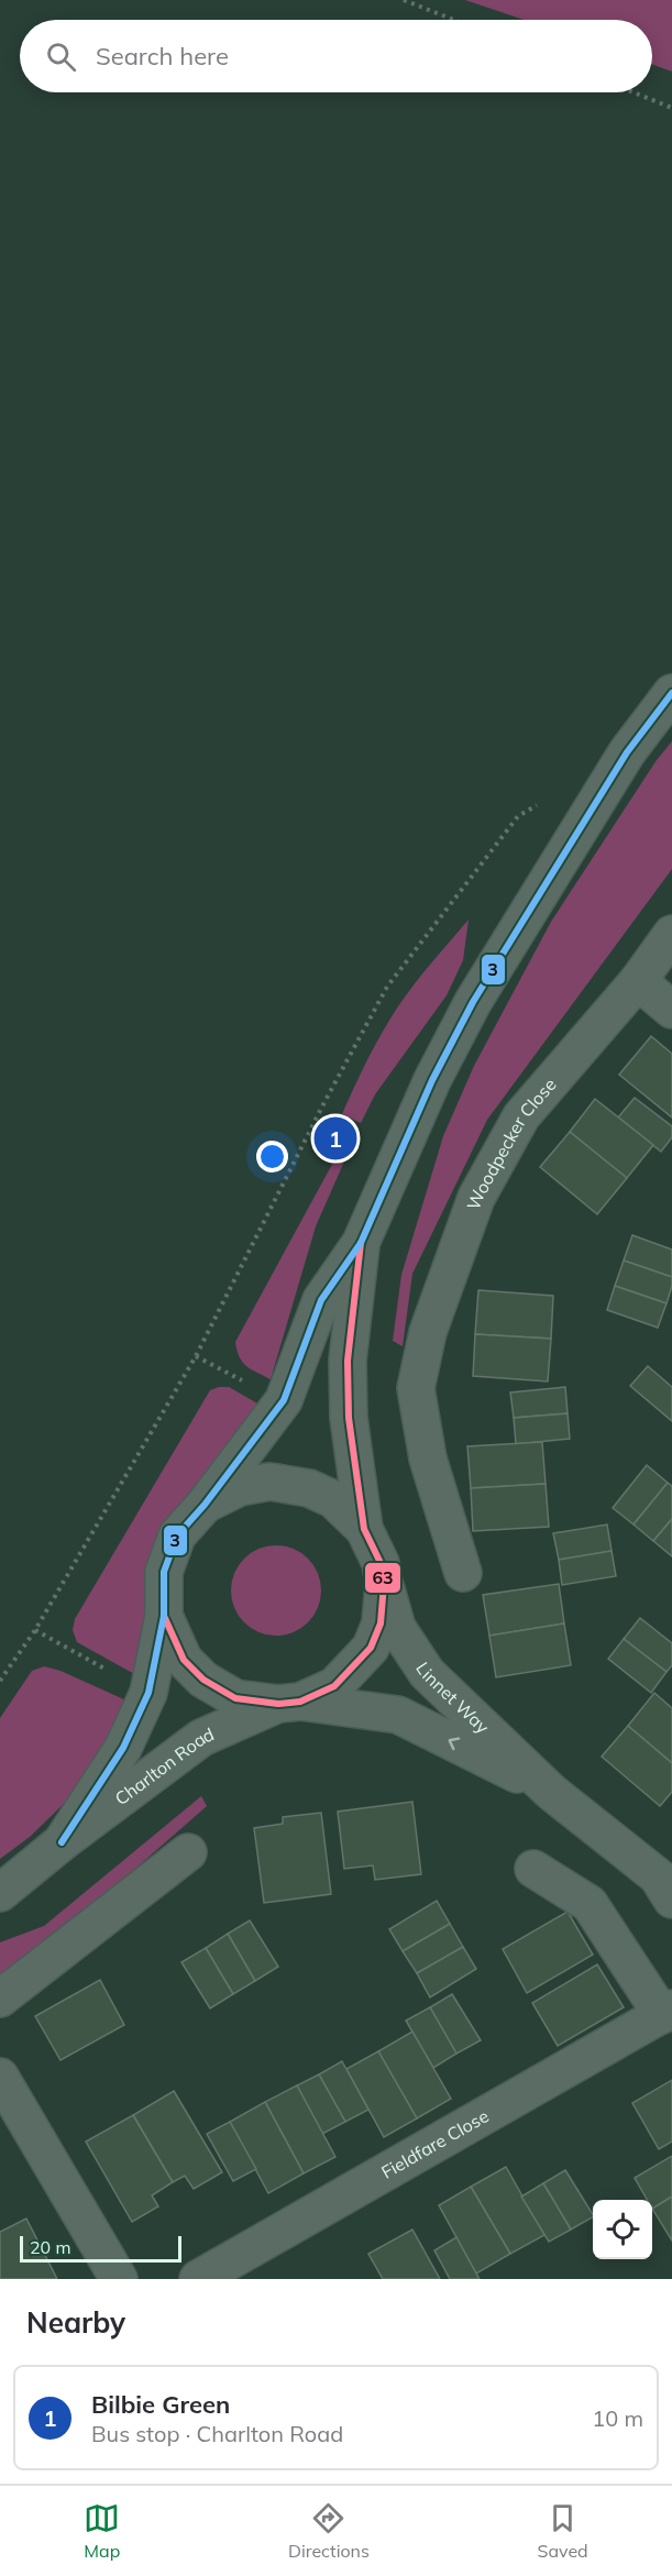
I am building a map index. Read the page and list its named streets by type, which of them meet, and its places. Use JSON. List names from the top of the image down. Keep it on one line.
{"streets":{"street":["Woodpecker Close","Linnet Way","Charlton Road","Fieldfare Close"]},"crossings":[["Linnet Way","Charlton Road"]],"one_way":["Linnet Way"],"lines":["transit line 3","transit line 63"],"scale_bar":"20 m","page":{"search":"Search here","pins":"1","scale":"20 m","heading":"Nearby","list":[{"mark":"1","name":"Bilbie Green","note":"Bus stop · Charlton Road","value":"10 m"}],"nav":["Map","Directions","Saved"]}}
